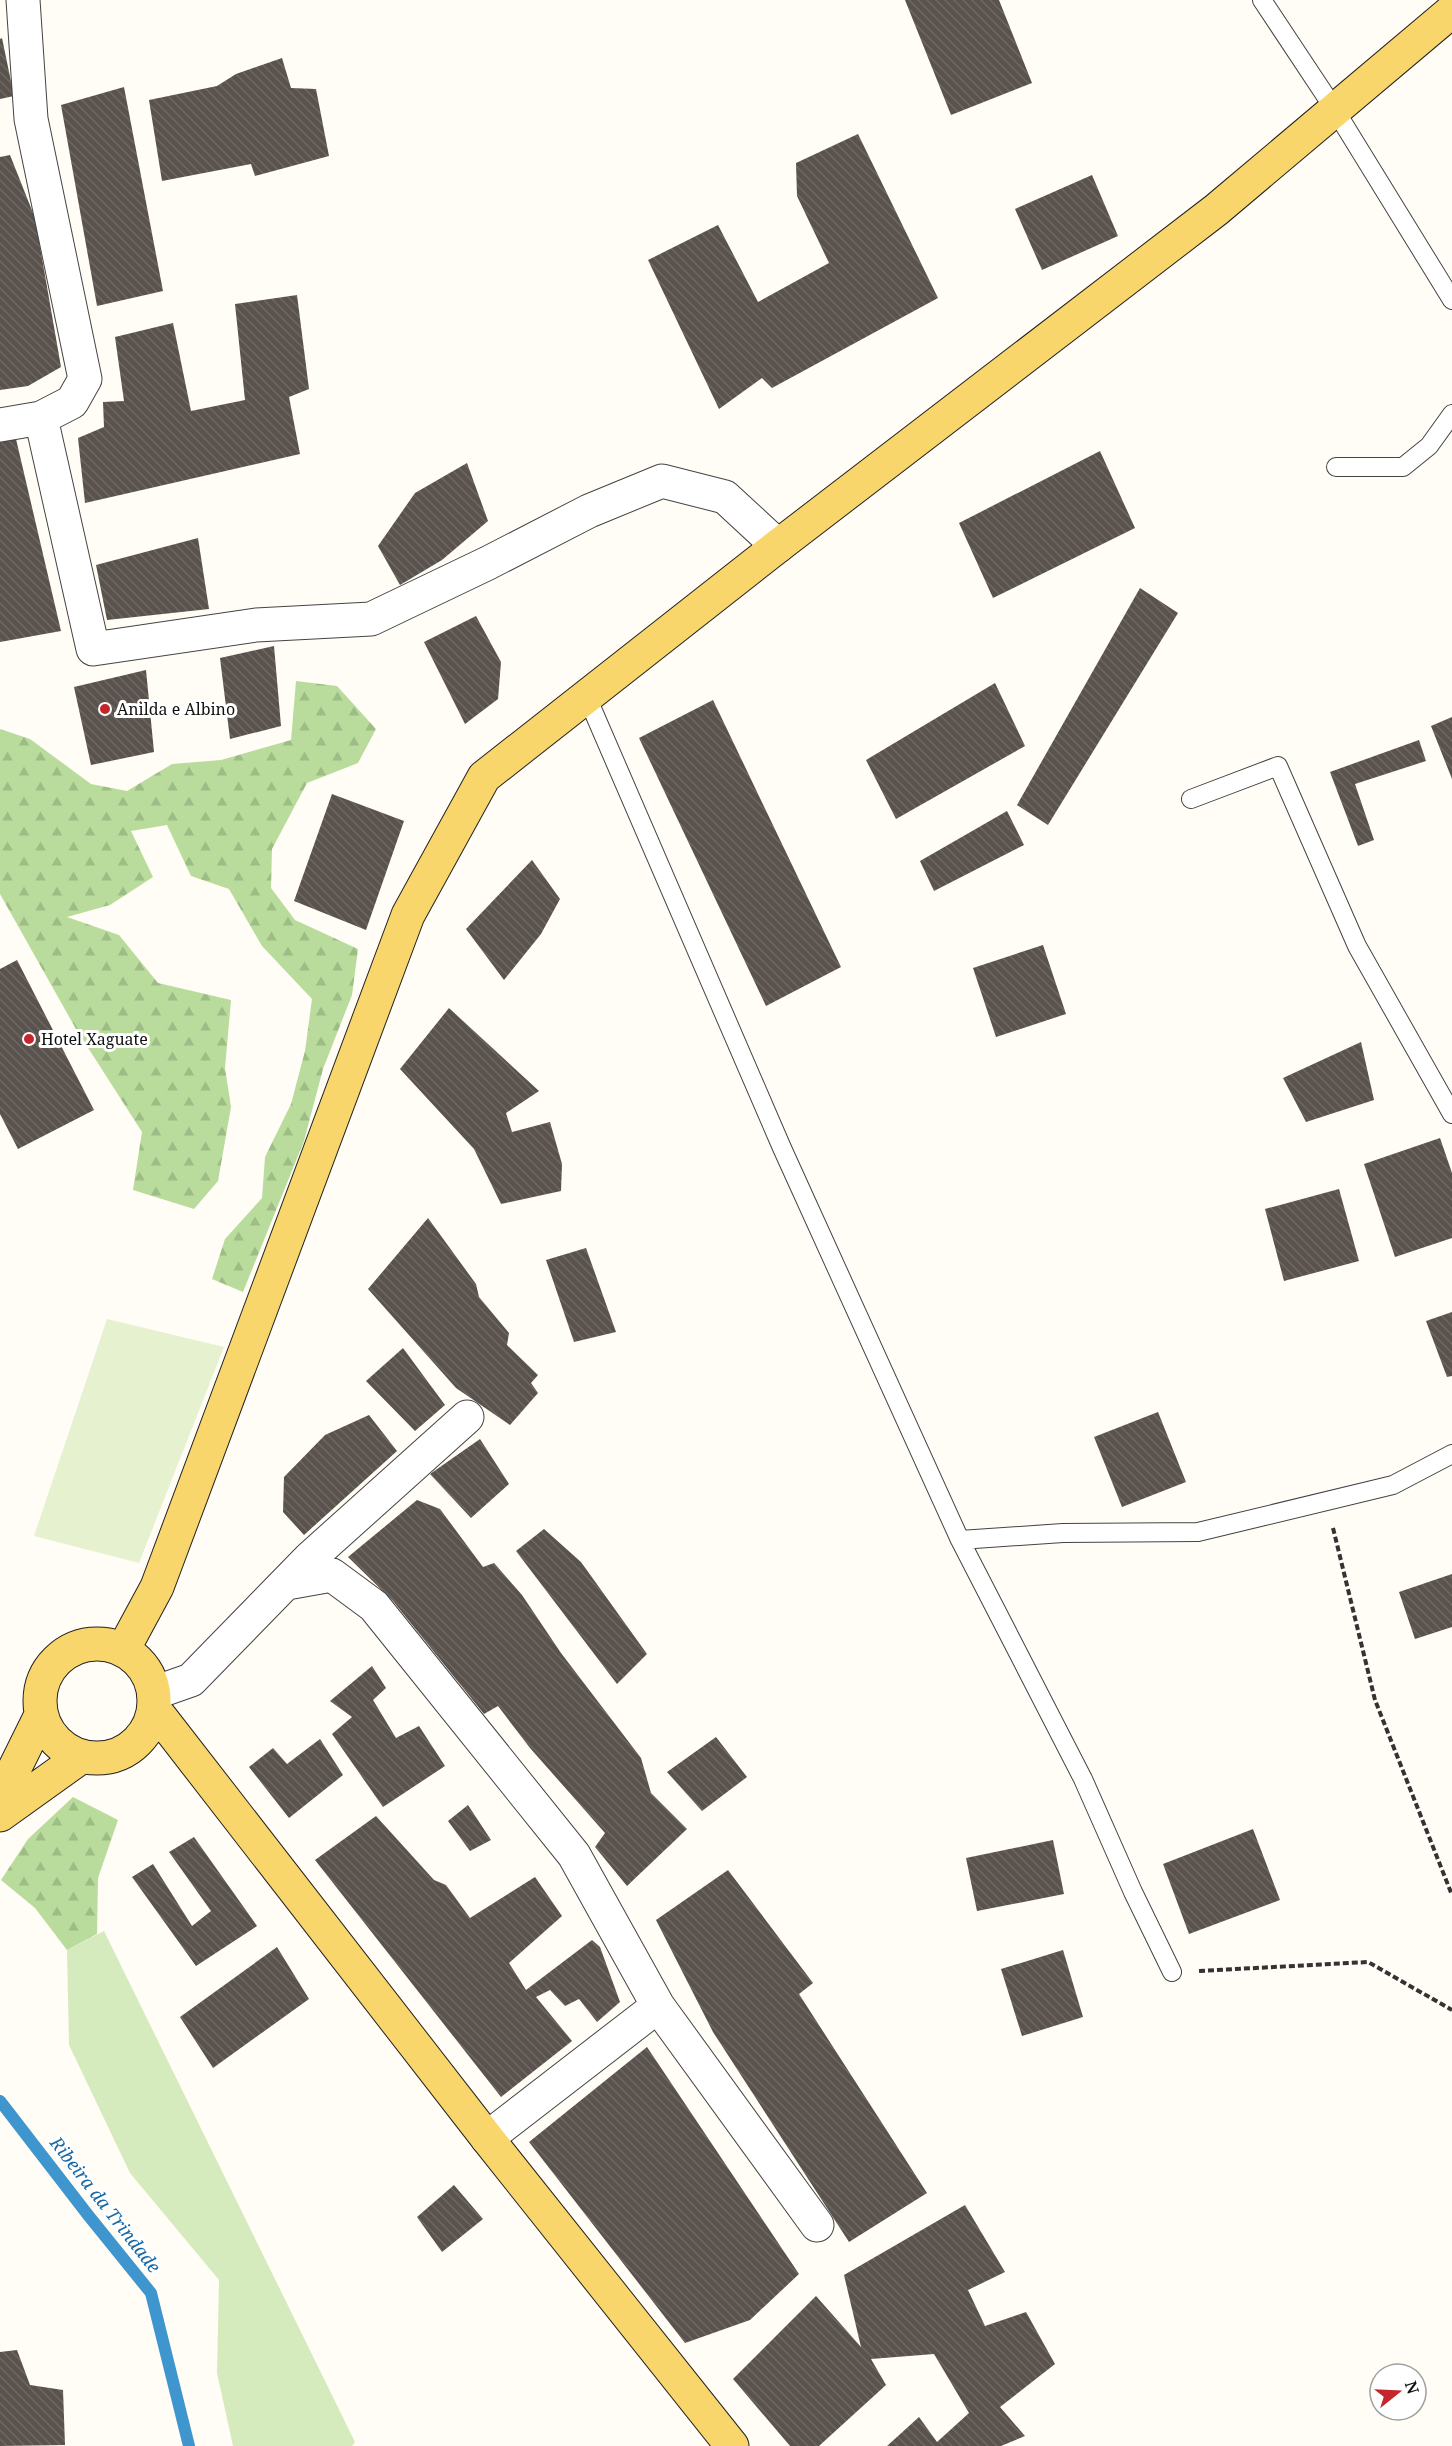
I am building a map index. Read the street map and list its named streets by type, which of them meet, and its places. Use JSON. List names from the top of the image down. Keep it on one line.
{"water":["Ribeira da Trindade"],"places":["Anilda e Albino","Hotel Xaguate"],"north":"right"}
